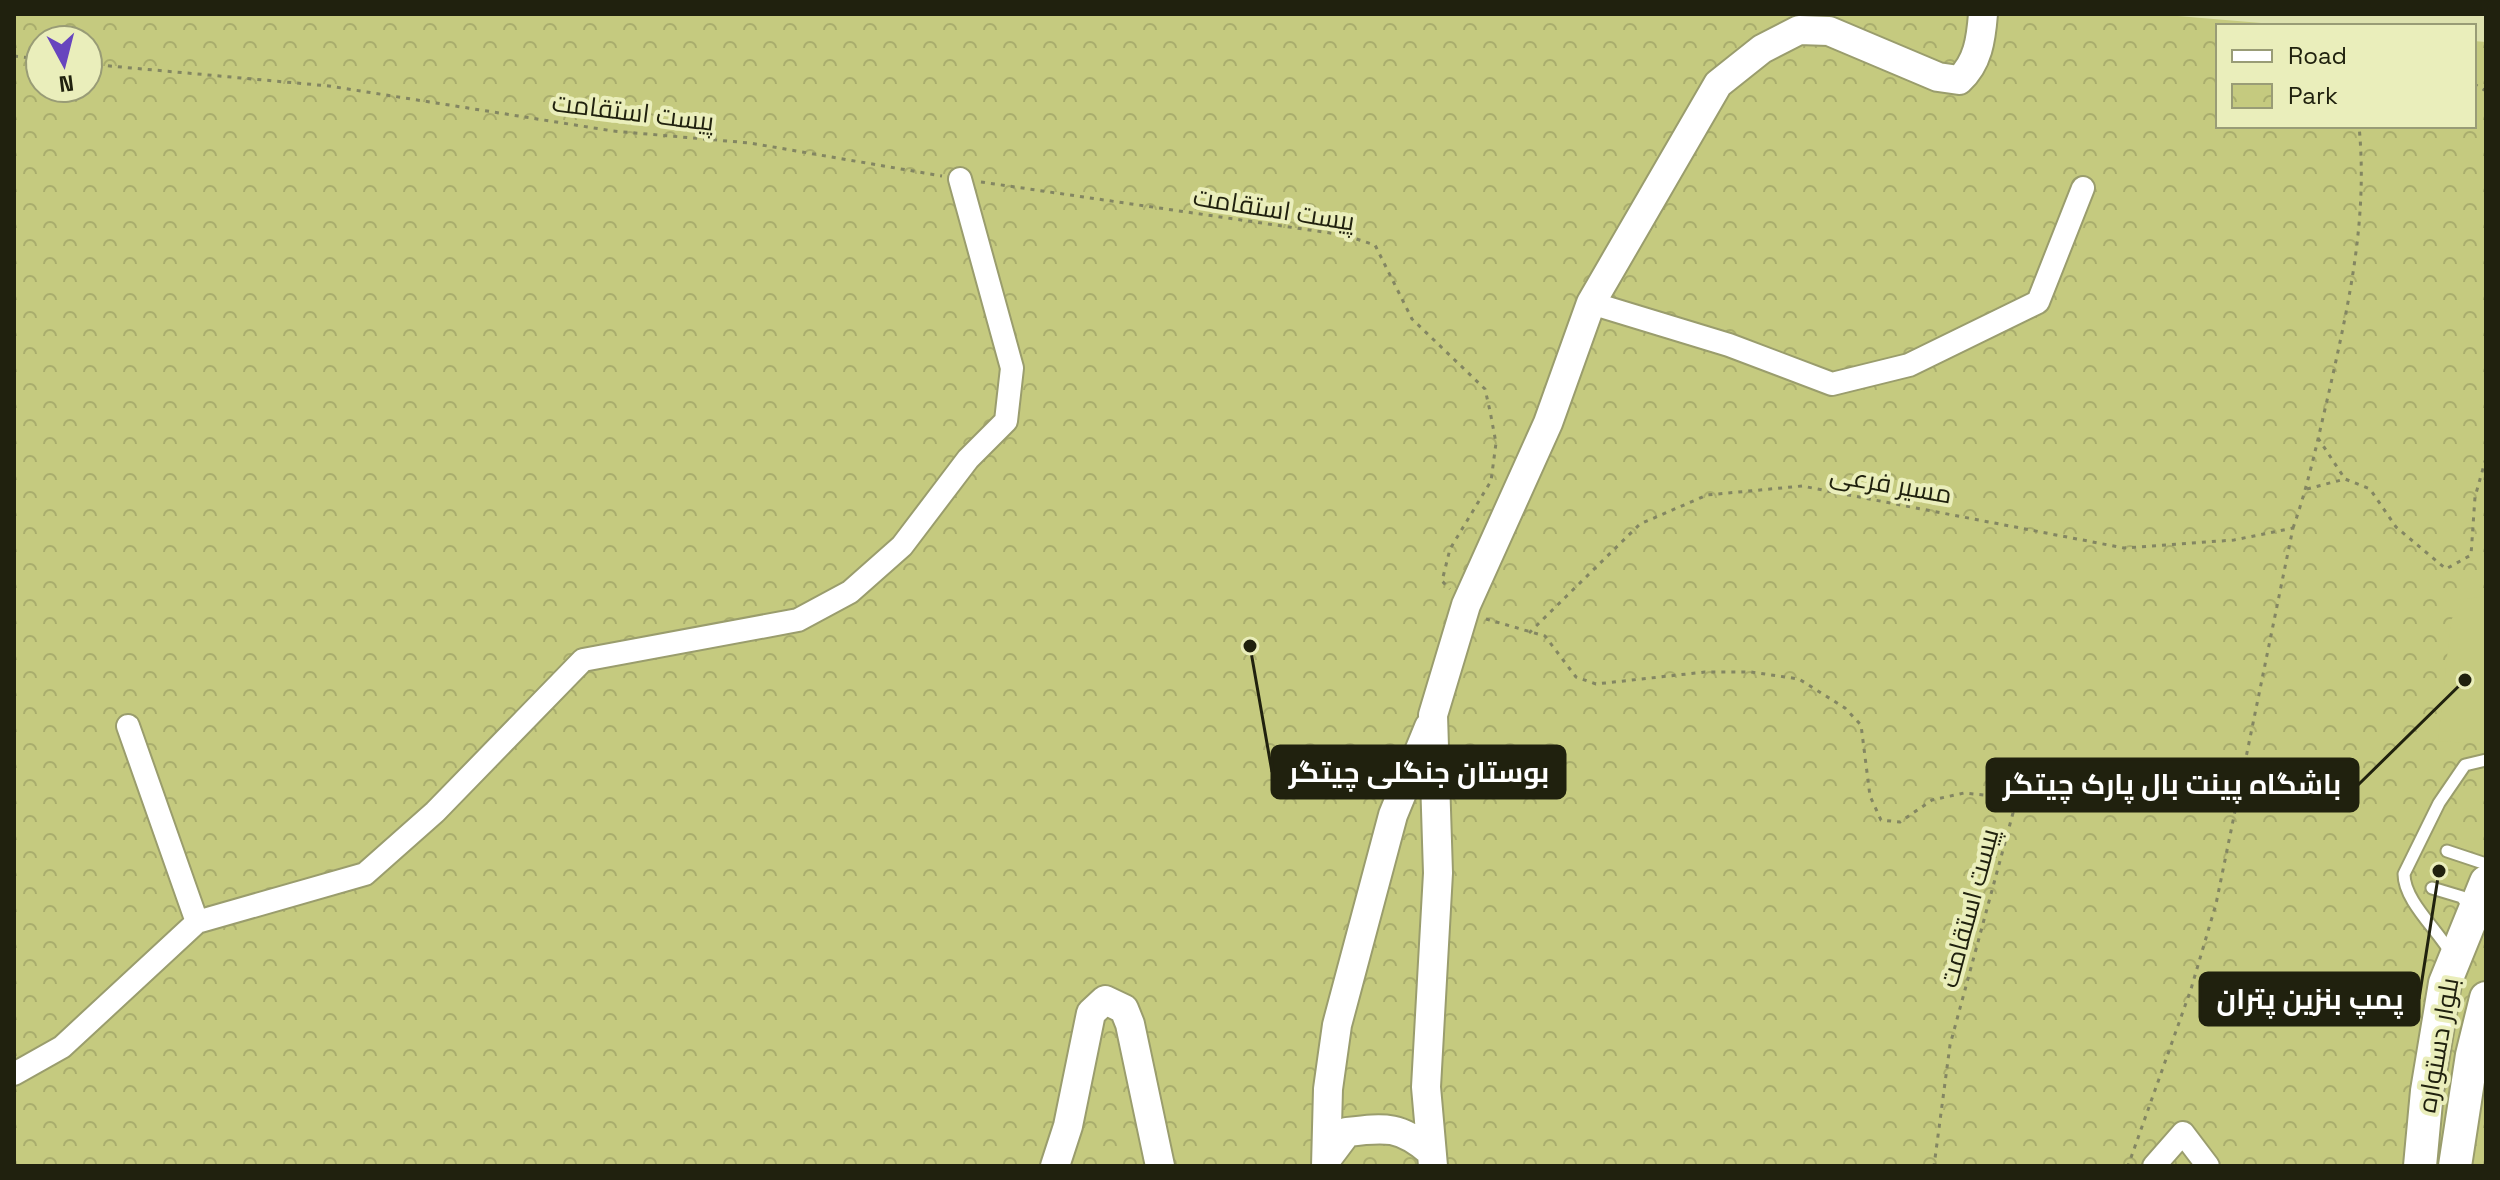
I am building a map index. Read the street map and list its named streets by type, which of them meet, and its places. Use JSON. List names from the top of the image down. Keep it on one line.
{"streets":{"main road":["بلوار دستواره"],"path":["پیست استقامت","مسیر فرعی"]},"crossings":[["پیست استقامت","مسیر فرعی"]],"places":["بوستان جنگلی چیتگر","باشگاه پینت بال پارک چیتگر","پمپ بنزین پتران"],"legend":["Road","Park"],"north":"bottom"}
